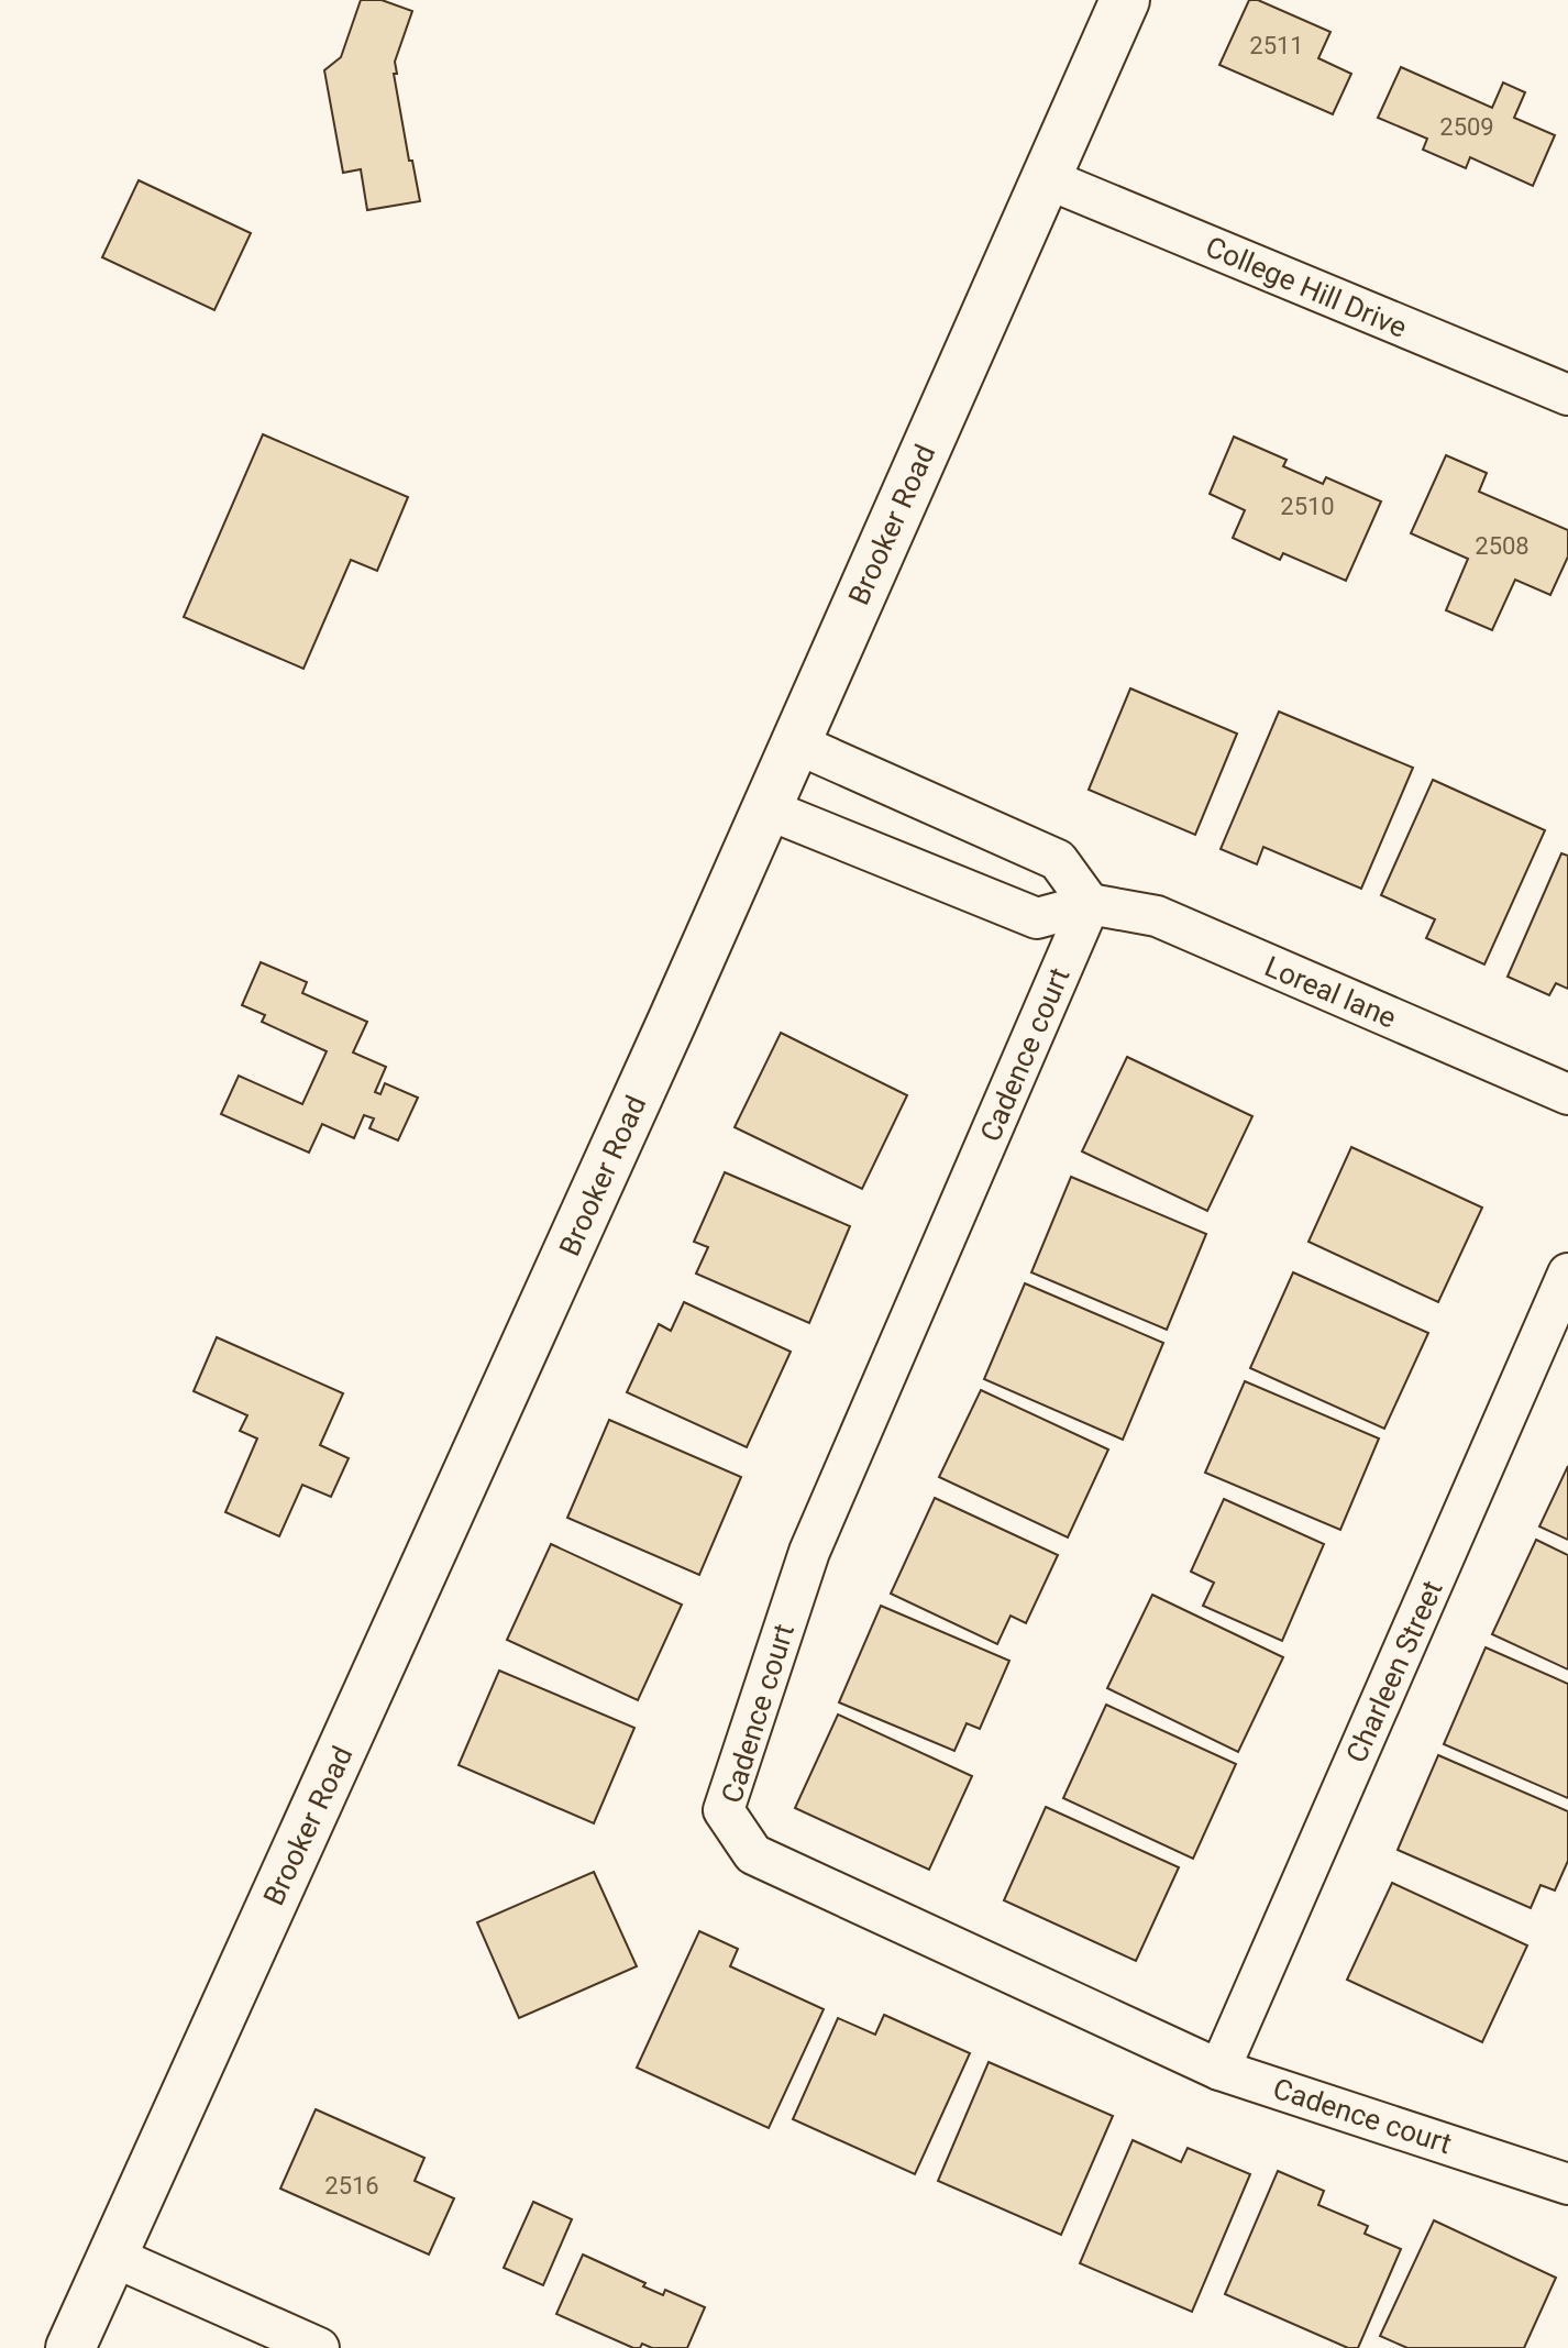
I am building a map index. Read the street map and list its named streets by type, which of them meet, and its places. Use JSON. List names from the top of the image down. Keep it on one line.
{"streets":{"street":["College Hill Drive","Brooker Road","Loreal lane","Cadence court","Charleen Street"]},"crossings":[["College Hill Drive","Brooker Road"],["Brooker Road","Loreal lane"],["Loreal lane","Cadence court"],["Cadence court","Charleen Street"]],"house_numbers":["2511","2509","2510","2508","2516"]}
